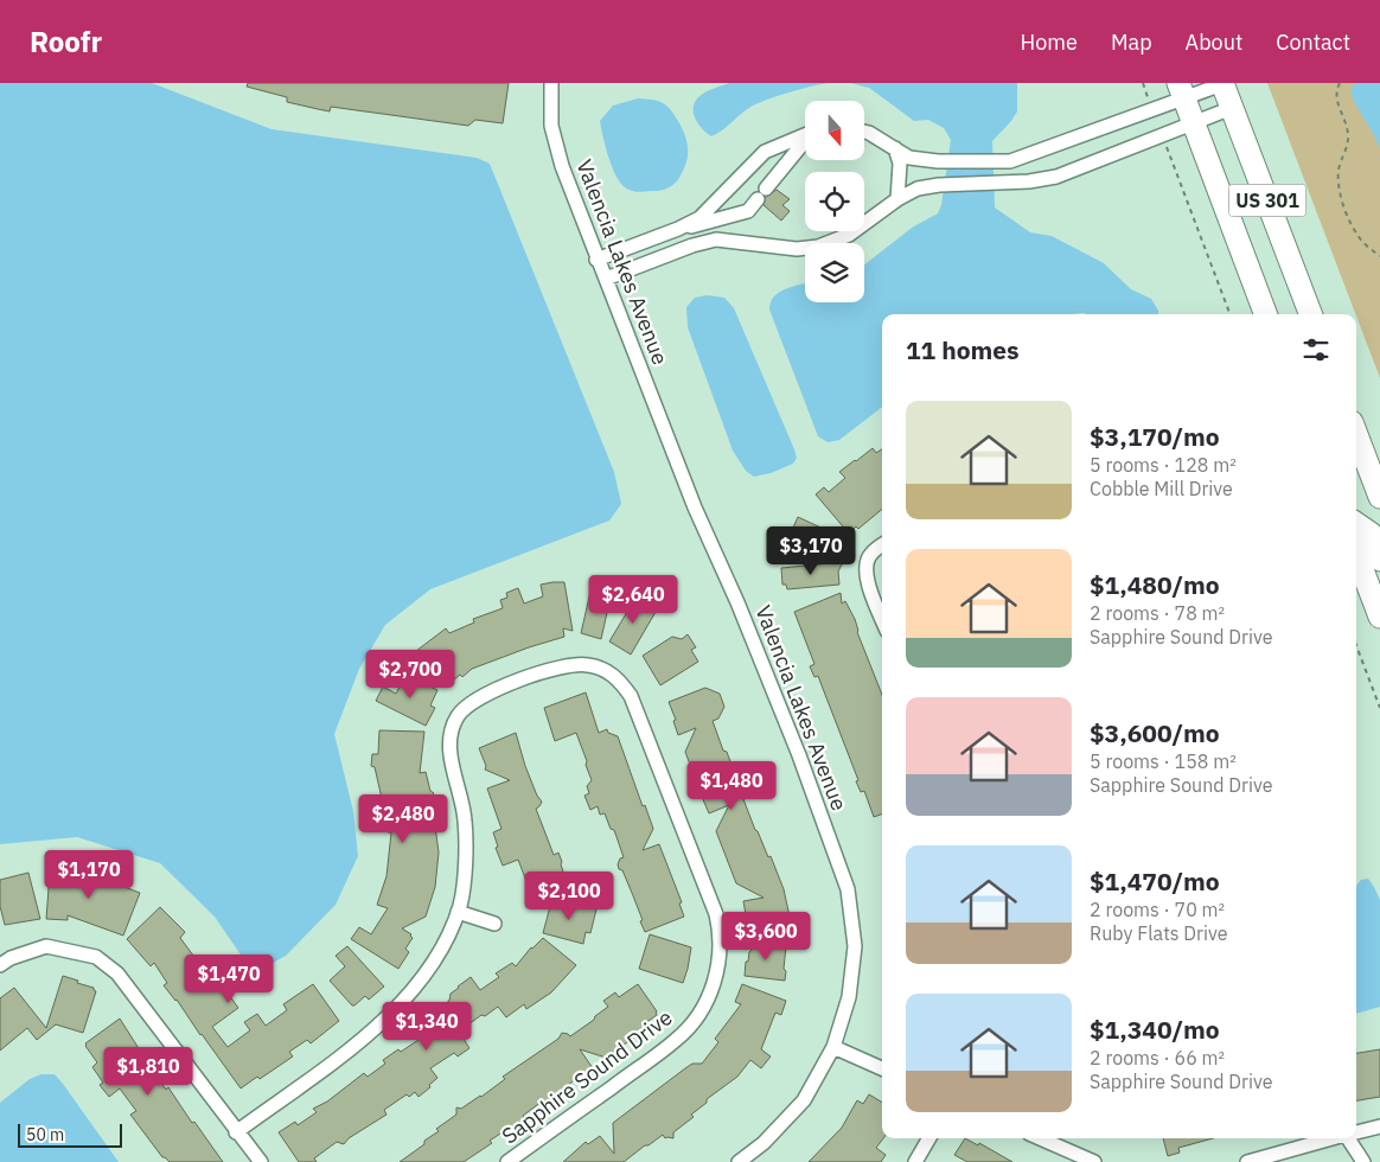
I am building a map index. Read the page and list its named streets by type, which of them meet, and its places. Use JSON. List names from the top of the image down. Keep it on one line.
{"streets":{"main road":["US 301"],"street":["Valencia Lakes Avenue","Sapphire Sound Drive"]},"scale_bar":"50 m","north":"bottom","page":{"header":"Roofr","nav":["Home","Map","About","Contact"],"heading":"11 homes","list":[{"name":"$3,170/mo","note":"5 rooms · 128 m² · Cobble Mill Drive"},{"name":"$1,480/mo","note":"2 rooms · 78 m² · Sapphire Sound Drive"},{"name":"$3,600/mo","note":"5 rooms · 158 m² · Sapphire Sound Drive"},{"name":"$1,470/mo","note":"2 rooms · 70 m² · Ruby Flats Drive"},{"name":"$1,340/mo","note":"2 rooms · 66 m² · Sapphire Sound Drive"}],"price":["$3,170","$2,640","$2,700","$1,480","$2,480","$1,170","$2,100","$3,600","$1,470","$1,340","$1,810"],"scale":"50 m"}}
